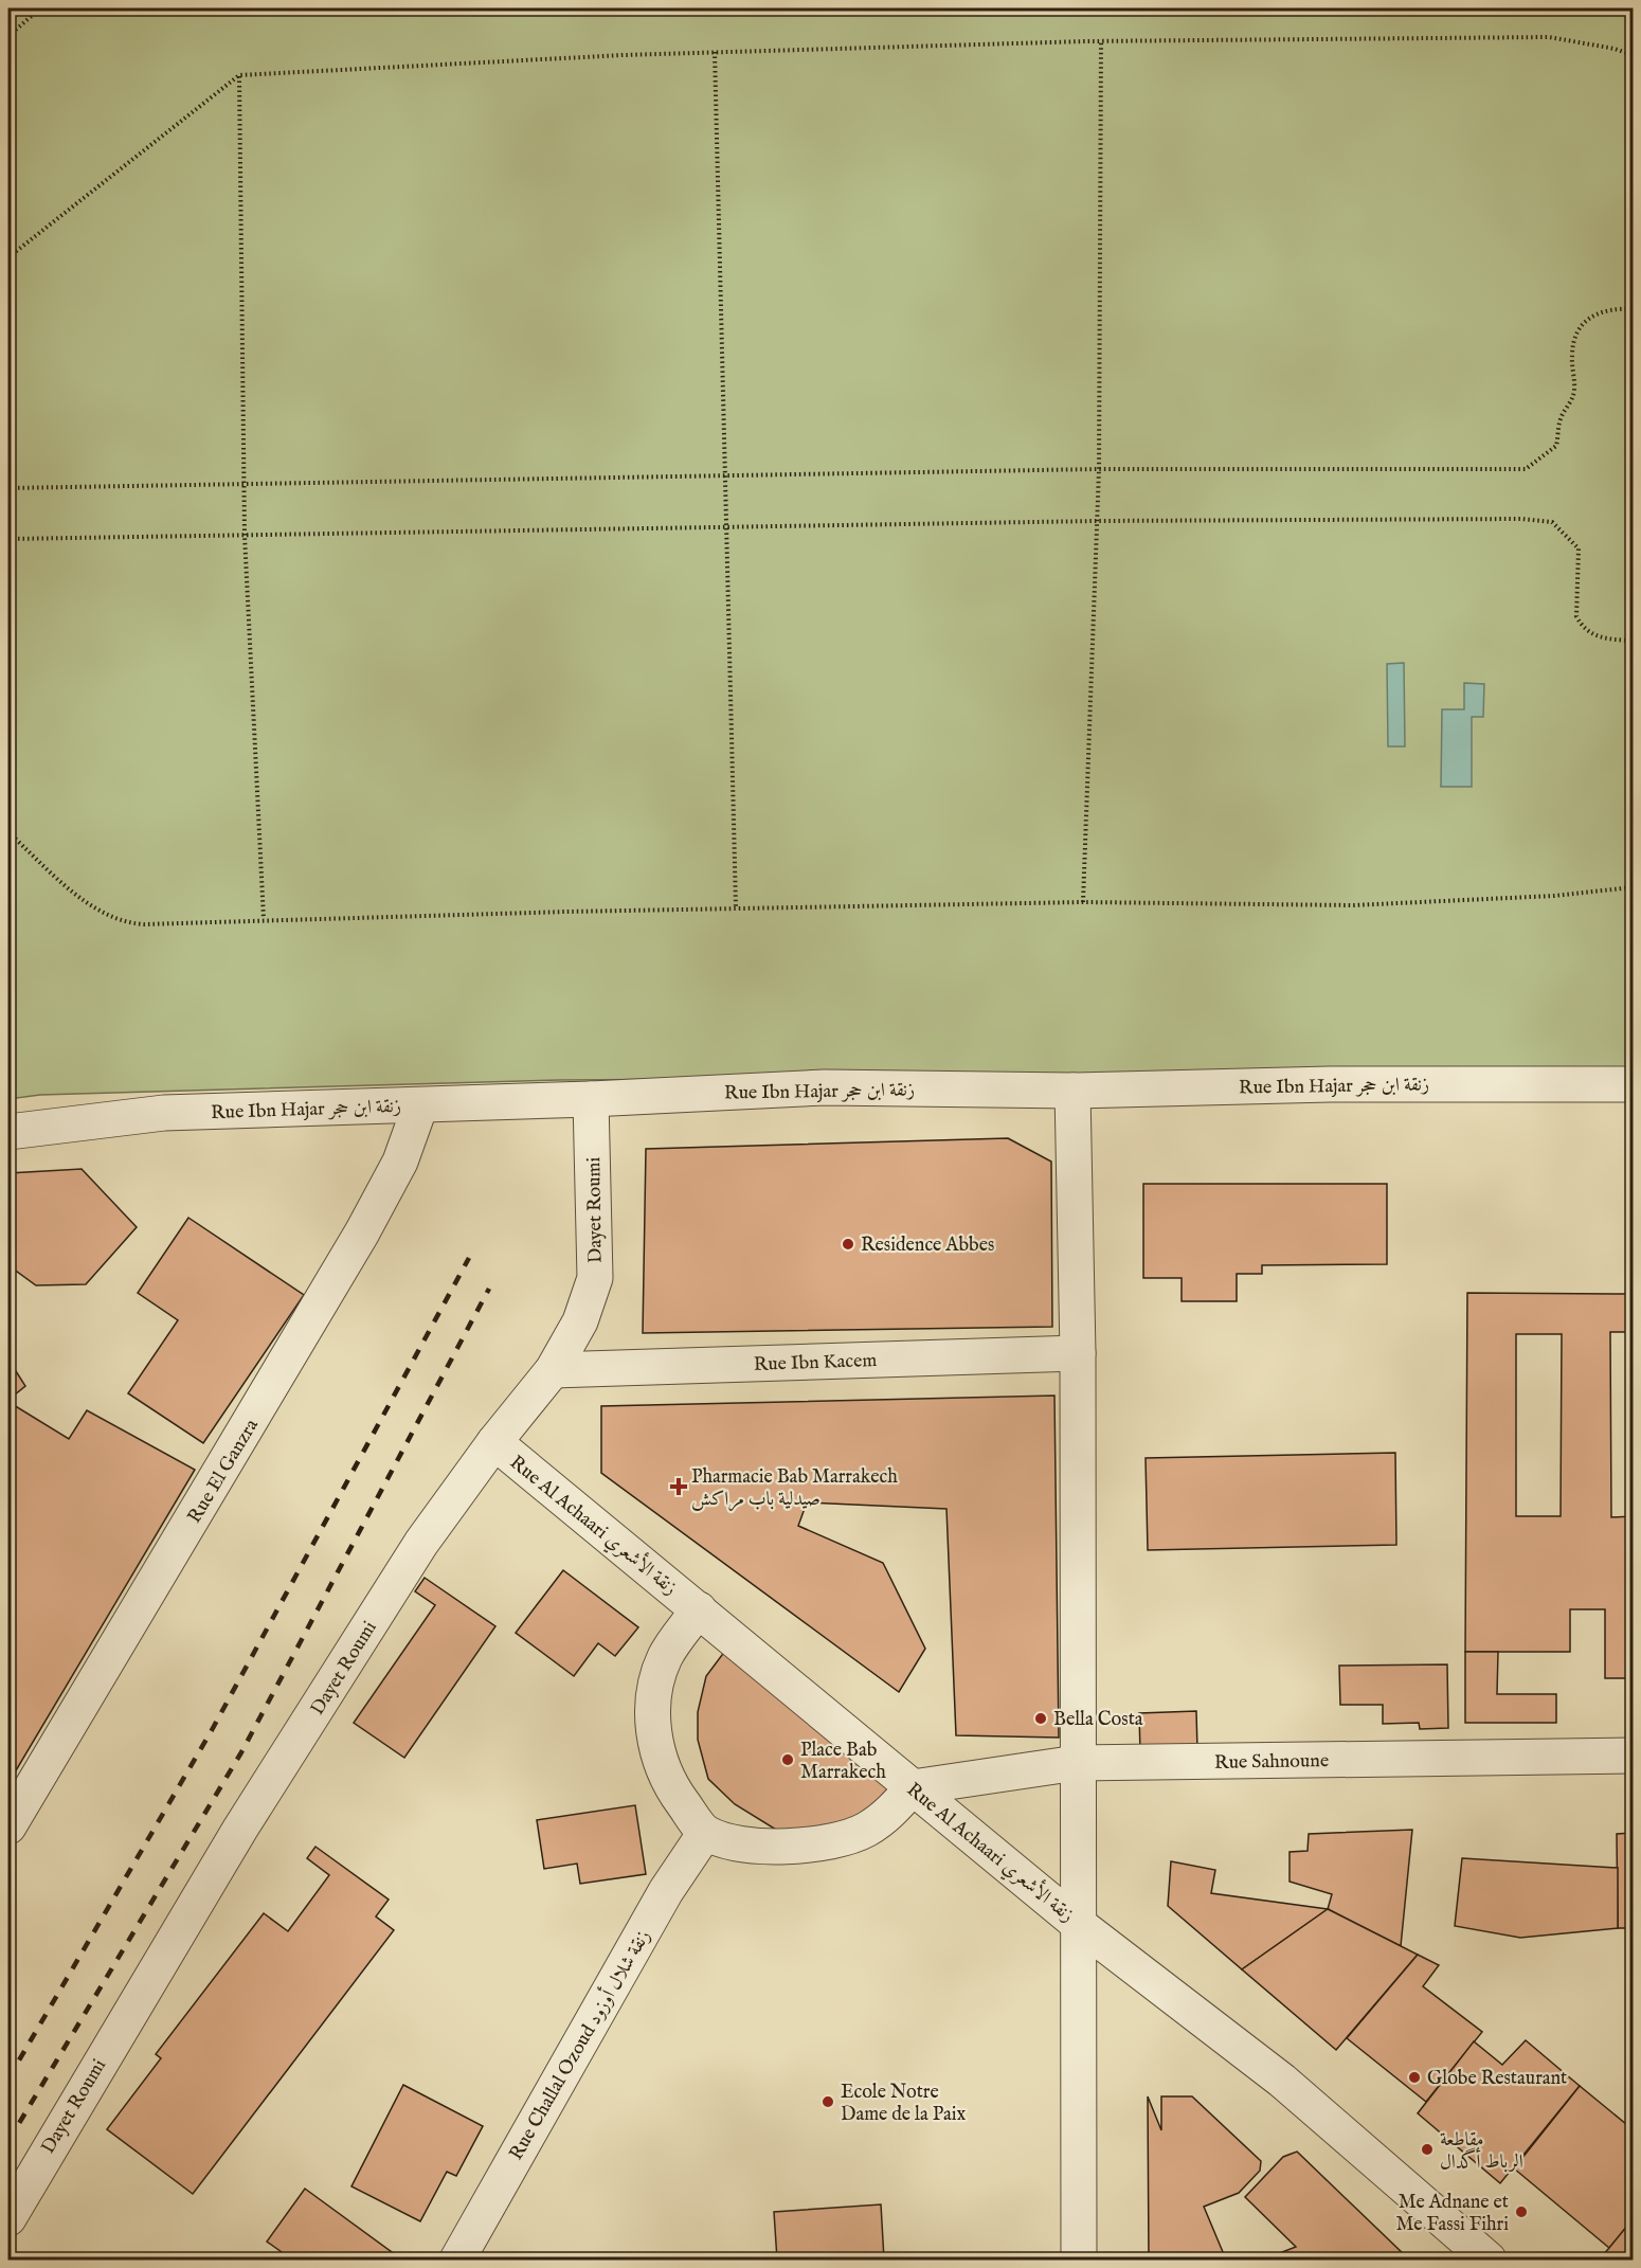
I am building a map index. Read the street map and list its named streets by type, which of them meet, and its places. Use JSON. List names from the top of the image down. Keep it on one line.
{"streets":{"street":["Rue Ibn Hajar زنقة ابن حجر","Dayet Roumi","Rue Ibn Kacem","Rue El Ganzra","Rue Al Achaari زنقة الأشعري","Rue Sahnoune","Rue Challal Ozoud زنقة شلال أوزود"]},"crossings":[["Rue Ibn Hajar زنقة ابن حجر","Dayet Roumi"],["Rue Ibn Hajar زنقة ابن حجر","Rue El Ganzra"],["Dayet Roumi","Rue Ibn Kacem"],["Dayet Roumi","Rue Al Achaari زنقة الأشعري"],["Rue Al Achaari زنقة الأشعري","Rue Sahnoune"]],"places":{"other":["Residence Abbes","Bella Costa","Place Bab Marrakech","Globe Restaurant","Ecole Notre Dame de la Paix","مقاطعة الرباط أگدال","Me Adnane et Me Fassi Fihri"],"health":["Pharmacie Bab Marrakech صيدلية باب مراكش"]}}
